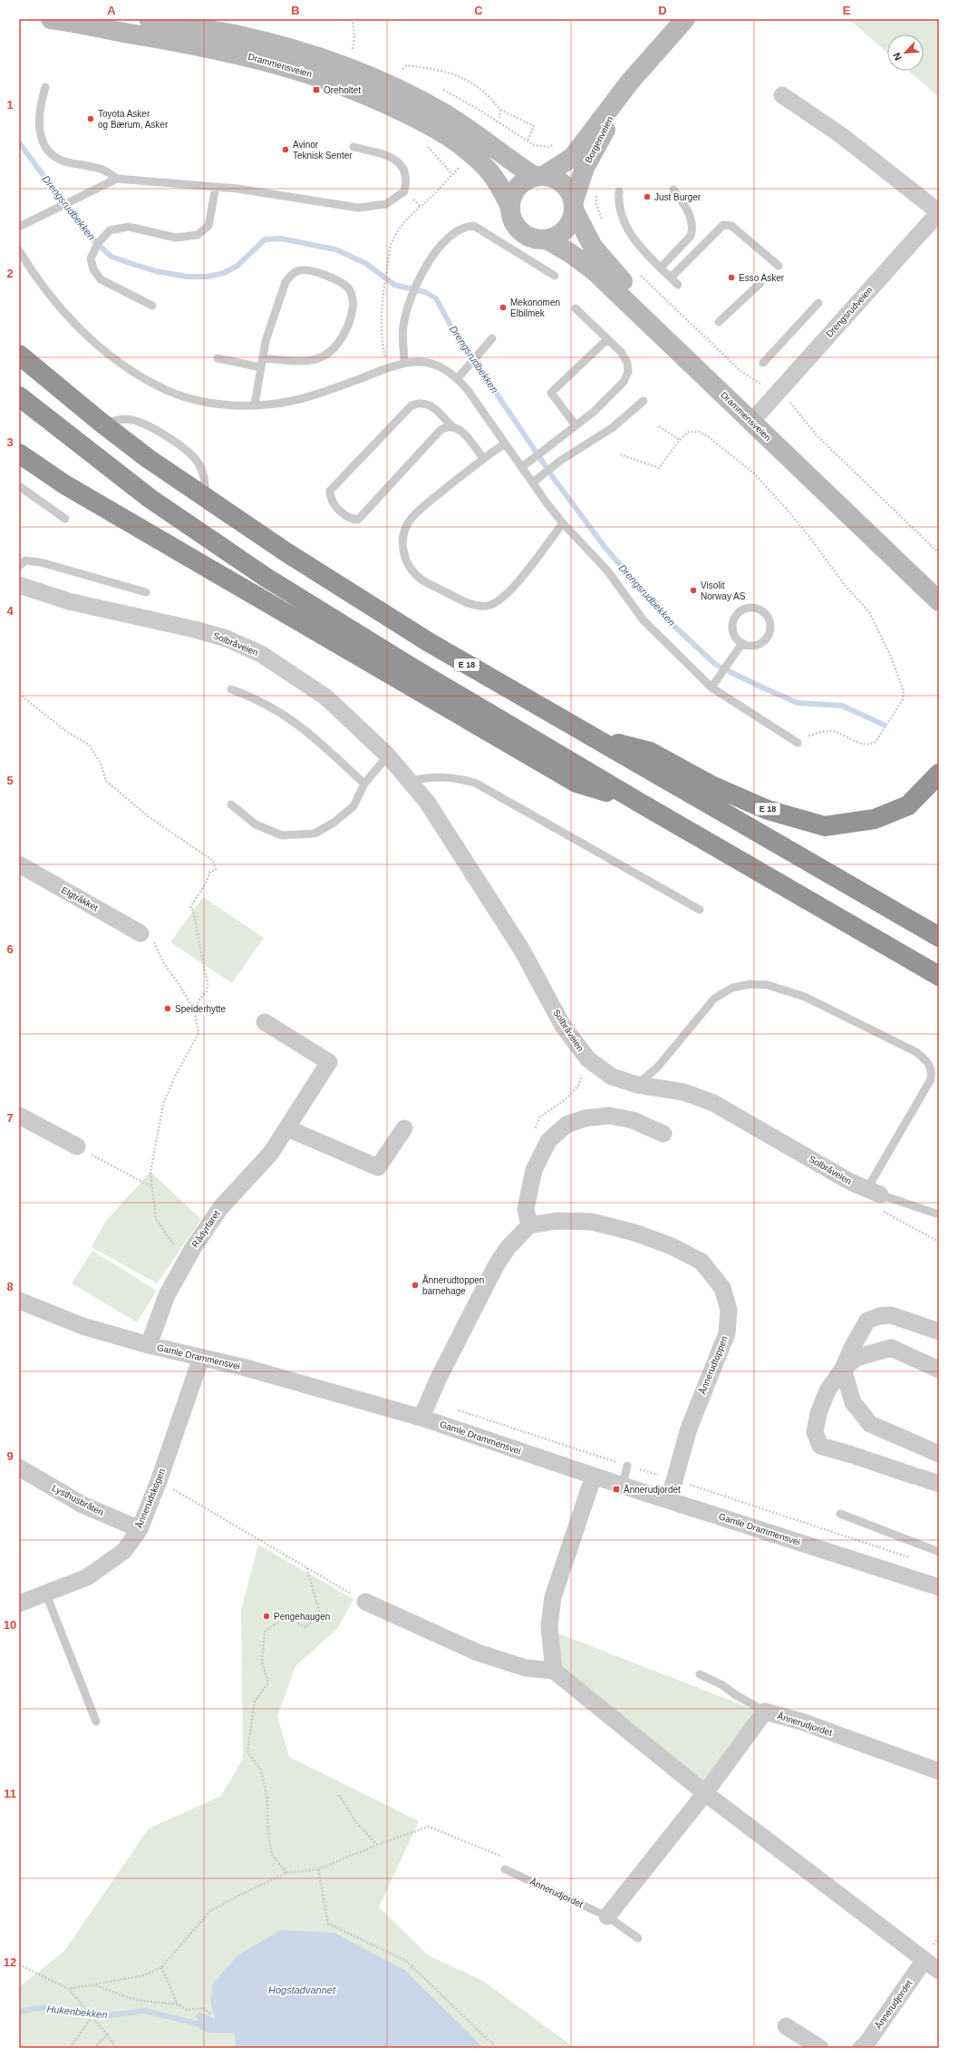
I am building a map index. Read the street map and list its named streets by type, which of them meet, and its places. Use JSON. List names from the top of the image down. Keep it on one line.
{"streets":{"highway":["E 18"],"main road":["Drammensveien","Borgenveien"],"street":["Drengsrudveien","Solbråveien","Elgtråkket","Rådyrfaret","Gamle Drammensvei","Ånnerudtoppen","Ånnerudskogen","Lysthusbråten","Ånnerudjordet"]},"crossings":[["Drammensveien","Borgenveien"],["Drammensveien","Drengsrudveien"],["Rådyrfaret","Gamle Drammensvei"],["Gamle Drammensvei","Ånnerudtoppen"],["Gamle Drammensvei","Ånnerudskogen"],["Ånnerudskogen","Lysthusbråten"]],"water":["Drengsrudbekken","Hogstadvannet","Hukenbekken"],"places":{"transit":["Oreholtet","Ånnerudjordet"],"other":["Toyota Asker og Bærum, Asker","Avinor Teknisk Senter","Just Burger","Esso Asker","Mekonomen Elbilmek","Visolit Norway AS","Speiderhytte","Ånnerudtoppen barnehage","Pengehaugen"]},"north":"bottom left","grid":{"columns":["A","B","C","D","E"],"rows":["1","2","3","4","5","6","7","8","9","10","11","12"]}}
